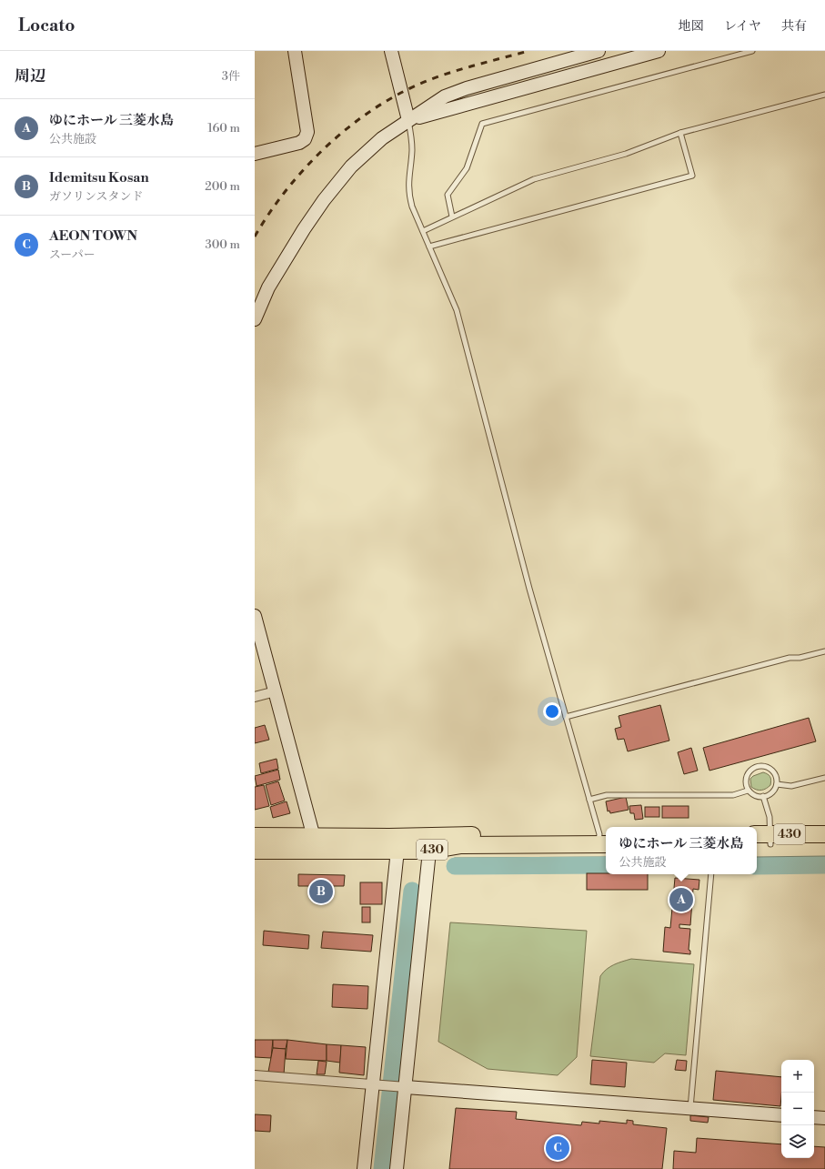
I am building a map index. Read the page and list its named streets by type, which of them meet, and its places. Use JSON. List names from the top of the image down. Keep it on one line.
{"streets":{"highway":["430"]},"page":{"header":"Locato","nav":["地図","レイヤ","共有"],"heading":["周辺","3件"],"list":[{"mark":"A","name":"ゆにホール 三菱水島","note":"公共施設","value":"160 m"},{"mark":"B","name":"Idemitsu Kosan","note":"ガソリンスタンド","value":"200 m"},{"mark":"C","name":"AEON TOWN","note":"スーパー","value":"300 m"}],"popup":["ゆにホール 三菱水島","公共施設"],"pins":["B","A","C"],"map_buttons":["+","−"]}}
